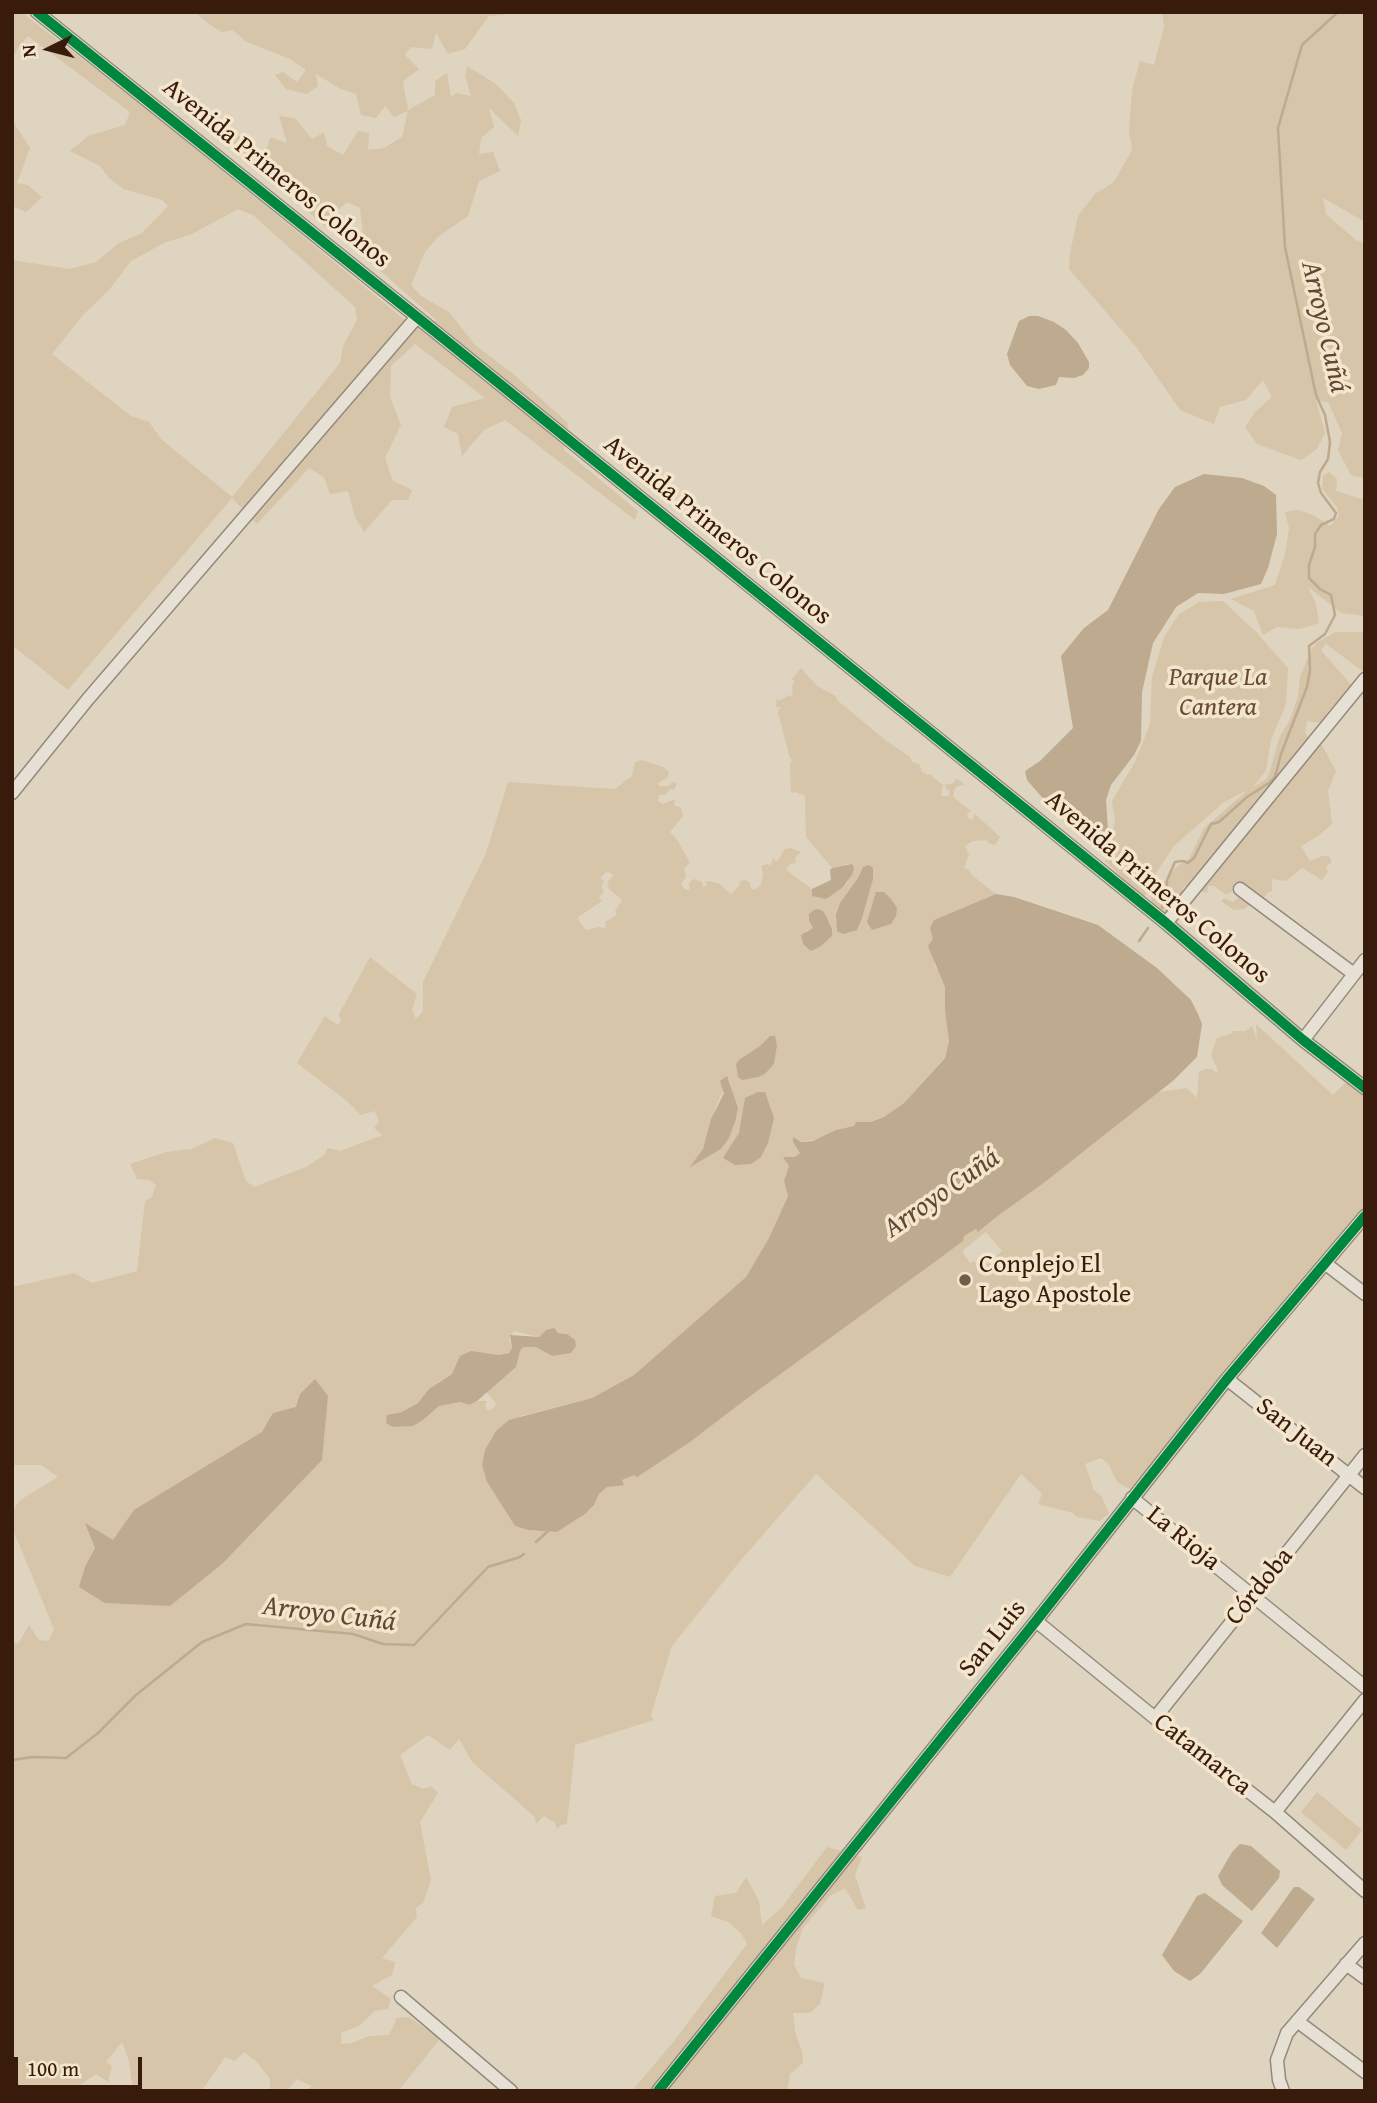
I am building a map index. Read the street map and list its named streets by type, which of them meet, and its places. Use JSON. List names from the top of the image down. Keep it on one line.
{"streets":{"street":["Avenida Primeros Colonos","San Juan","La Rioja","Córdoba","San Luis","Catamarca"]},"crossings":[["San Juan","Córdoba"],["San Juan","San Luis"],["La Rioja","Córdoba"],["La Rioja","San Luis"],["Córdoba","Catamarca"],["San Luis","Catamarca"]],"water":["Arroyo Cuñá"],"parks":["Parque La Cantera"],"places":["Conplejo El Lago Apostole"],"scale_bar":"100 m","north":"left"}
